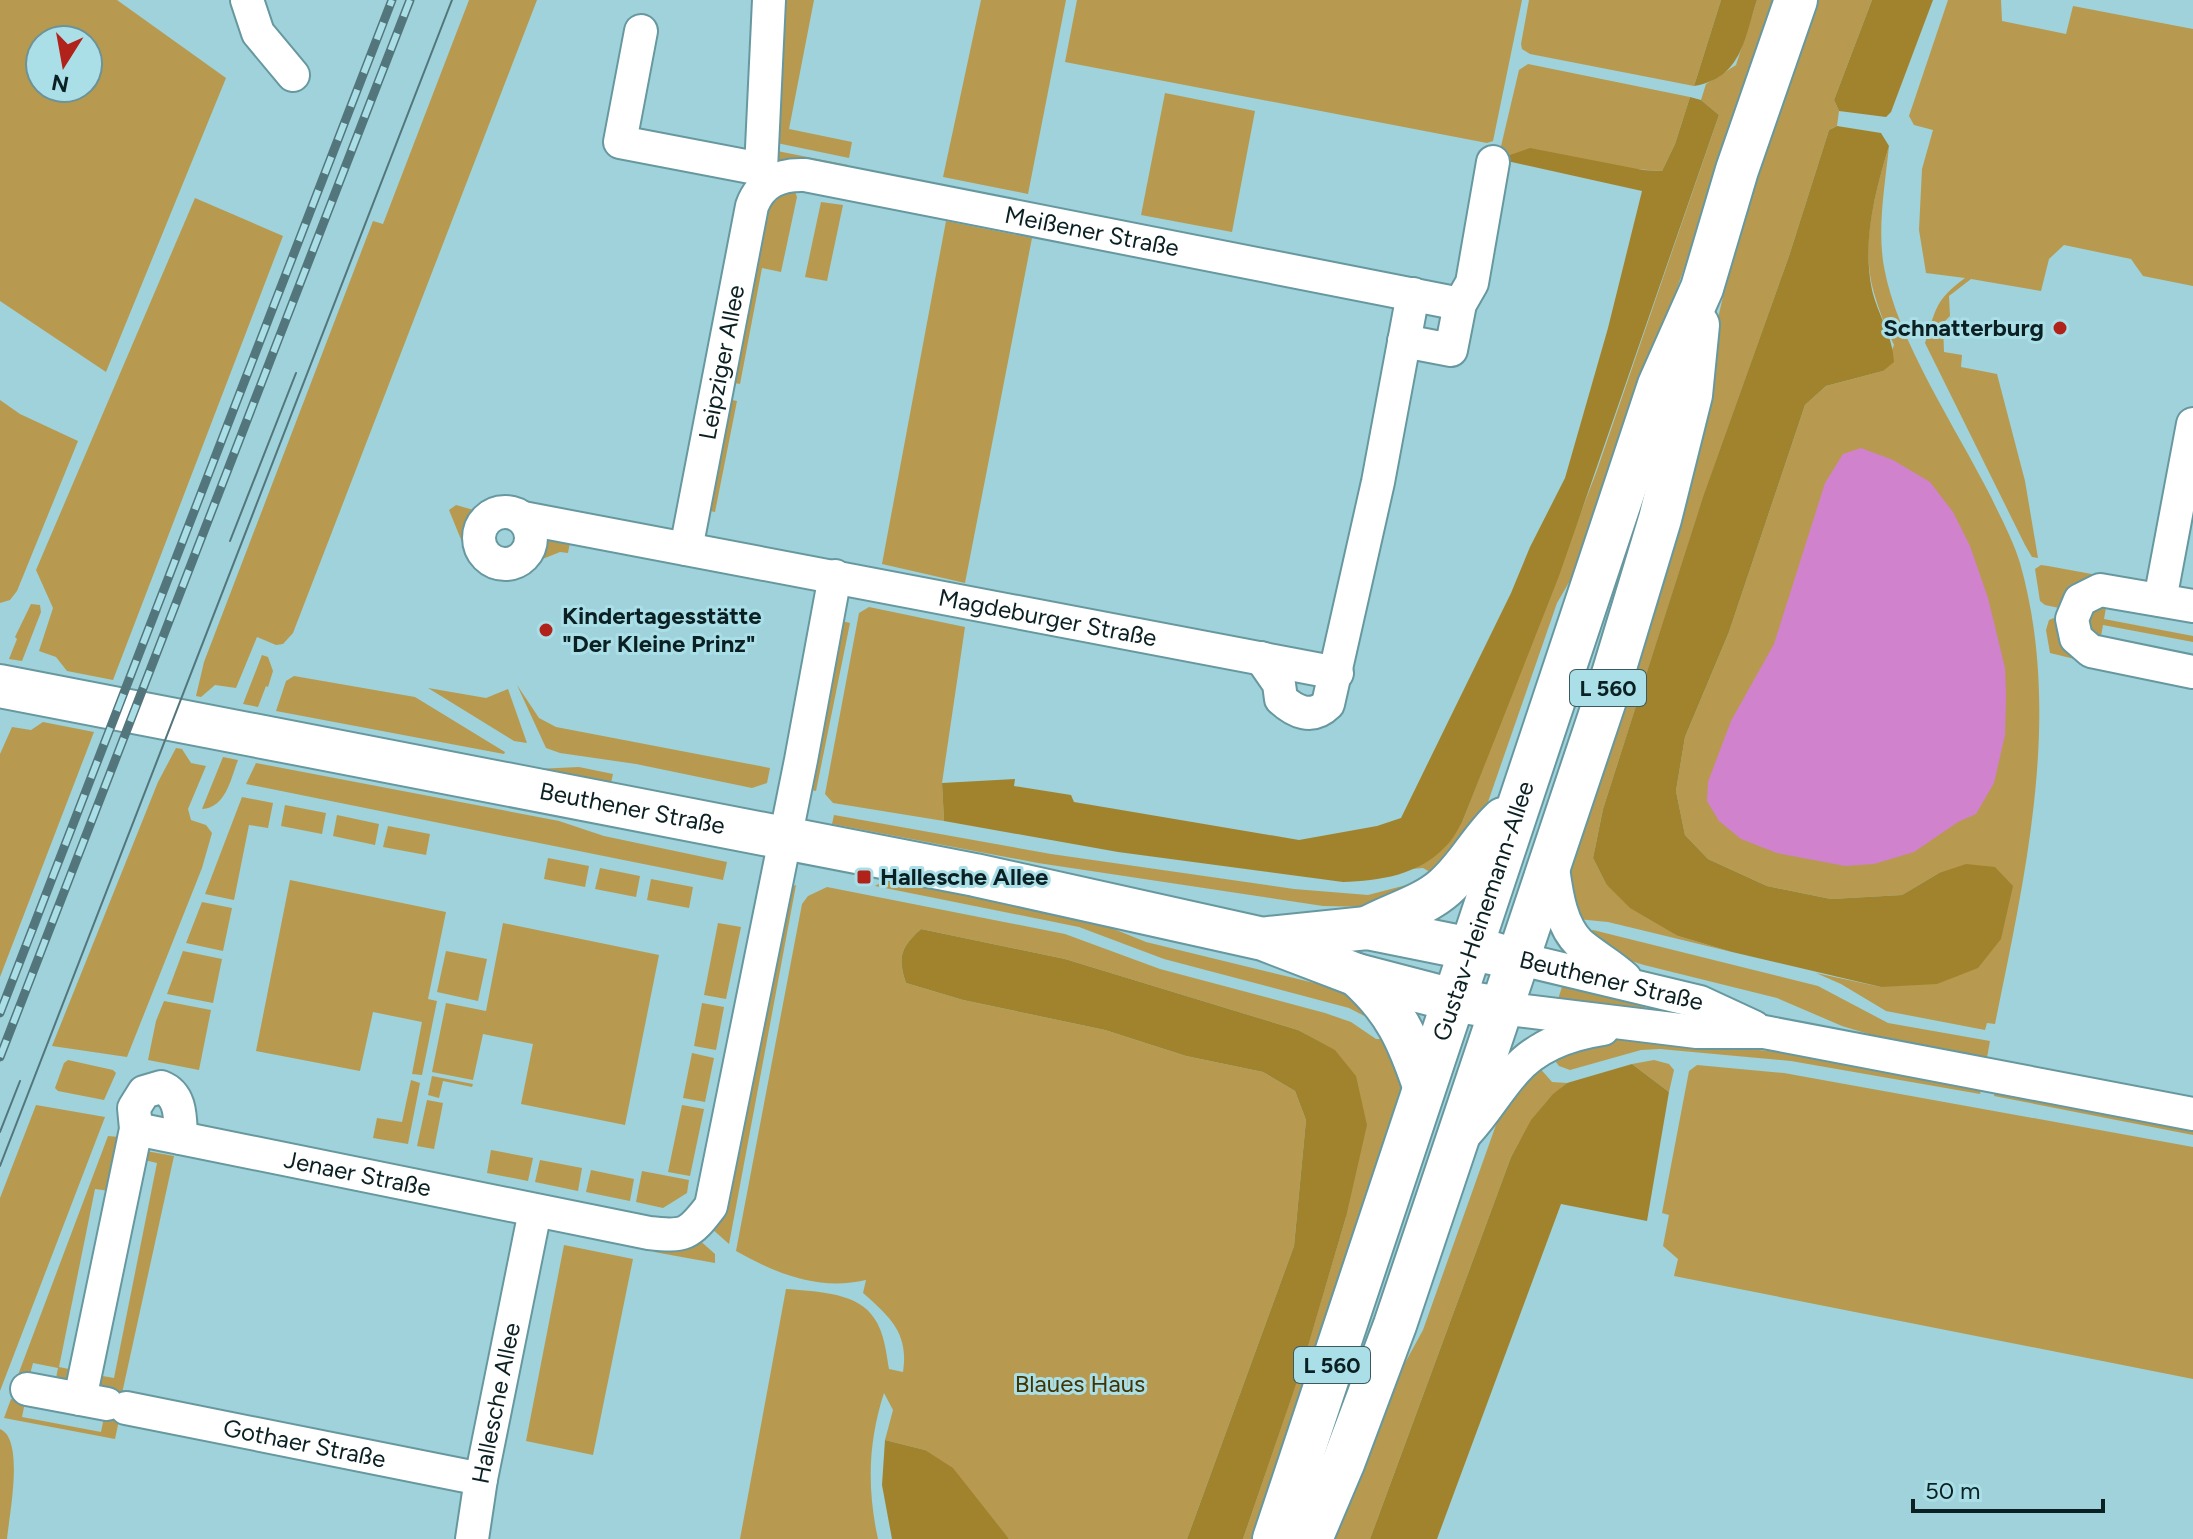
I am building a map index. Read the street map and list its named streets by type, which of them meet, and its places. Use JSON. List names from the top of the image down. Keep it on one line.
{"streets":{"main road":["L 560","Beuthener Straße","Gustav-Heinemann-Allee"],"street":["Meißener Straße","Leipziger Allee","Magdeburger Straße","Jenaer Straße","Hallesche Allee","Gothaer Straße"]},"crossings":[["Meißener Straße","Leipziger Allee"],["Leipziger Allee","Magdeburger Straße"],["Beuthener Straße","Gustav-Heinemann-Allee"],["Jenaer Straße","Hallesche Allee"],["Hallesche Allee","Gothaer Straße"]],"parks":["Blaues Haus"],"places":{"other":["Schnatterburg","Kindertagesstätte \"Der Kleine Prinz\""],"transit":["Hallesche Allee"]},"scale_bar":"50 m","north":"bottom"}
